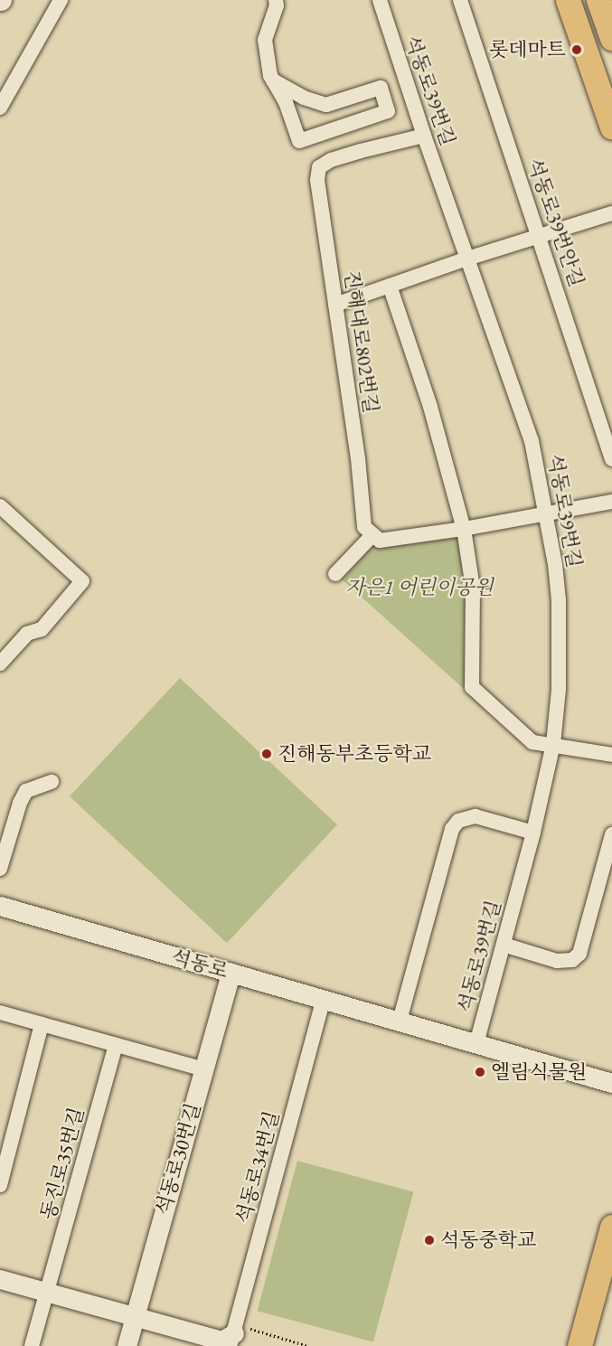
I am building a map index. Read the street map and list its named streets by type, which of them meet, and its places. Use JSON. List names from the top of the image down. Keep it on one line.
{"streets":{"street":["석동로39번길","석동로39번안길","진해대로802번길","석동로","석동로30번길","동진로35번길","석동로34번길"]},"crossings":[["석동로39번길","진해대로802번길"],["석동로39번길","석동로"],["석동로","석동로30번길"],["석동로","석동로34번길"]],"parks":["자은1 어린이공원"],"places":["롯데마트","진해동부초등학교","엘림식물원","석동중학교"]}
